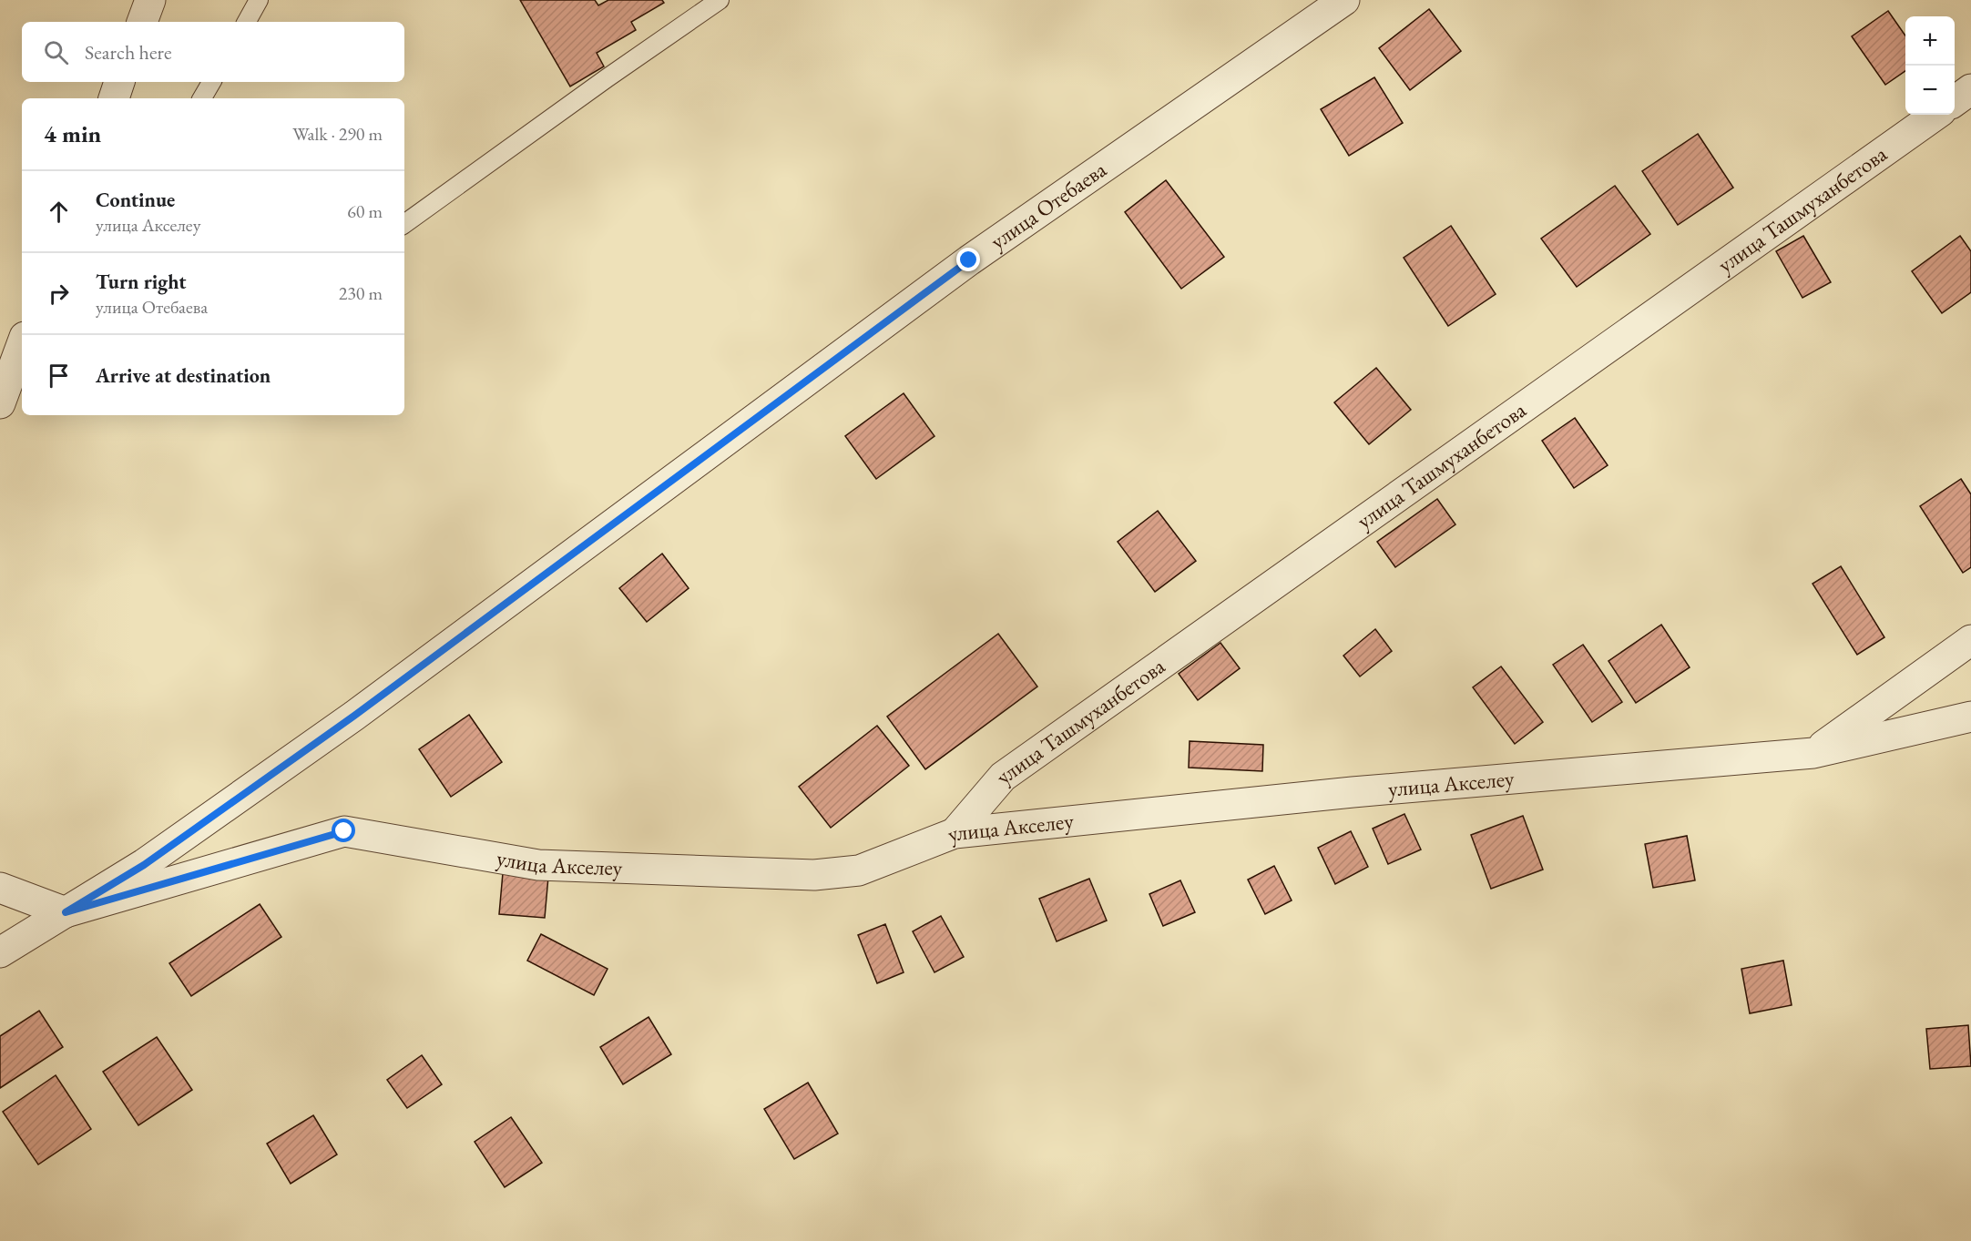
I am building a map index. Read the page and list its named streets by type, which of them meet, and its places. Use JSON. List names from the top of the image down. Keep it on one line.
{"streets":{"street":["улица Отебаева","улица Ташмуханбетова","улица Акселеу"]},"crossings":[["улица Отебаева","улица Акселеу"],["улица Ташмуханбетова","улица Акселеу"]],"page":{"map_buttons":["+","−"],"search":"Search here","heading":["4 min","Walk · 290 m"],"list":[["Continue","улица Акселеу","60 m"],["Turn right","улица Отебаева","230 m"],"Arrive at destination"]}}
